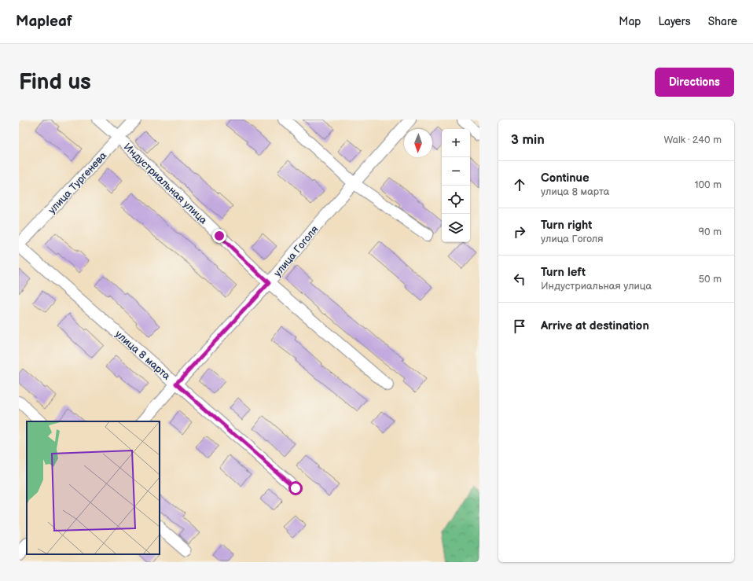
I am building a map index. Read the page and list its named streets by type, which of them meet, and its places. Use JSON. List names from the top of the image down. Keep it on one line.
{"streets":{"street":["улица Тургенева","Индустриальная улица","улица Гоголя","улица 8 марта"]},"crossings":[["улица Тургенева","Индустриальная улица"],["улица Тургенева","улица 8 марта"],["Индустриальная улица","улица Гоголя"],["улица Гоголя","улица 8 марта"]],"north":"bottom","page":{"header":"Mapleaf","nav":["Map","Layers","Share"],"buttons":"Directions","title":"Find us","heading":["3 min","Walk · 240 m"],"map_buttons":["+","−"],"list":[["Continue","улица 8 марта","100 m"],["Turn right","улица Гоголя","90 m"],["Turn left","Индустриальная улица","50 m"],"Arrive at destination"]}}
